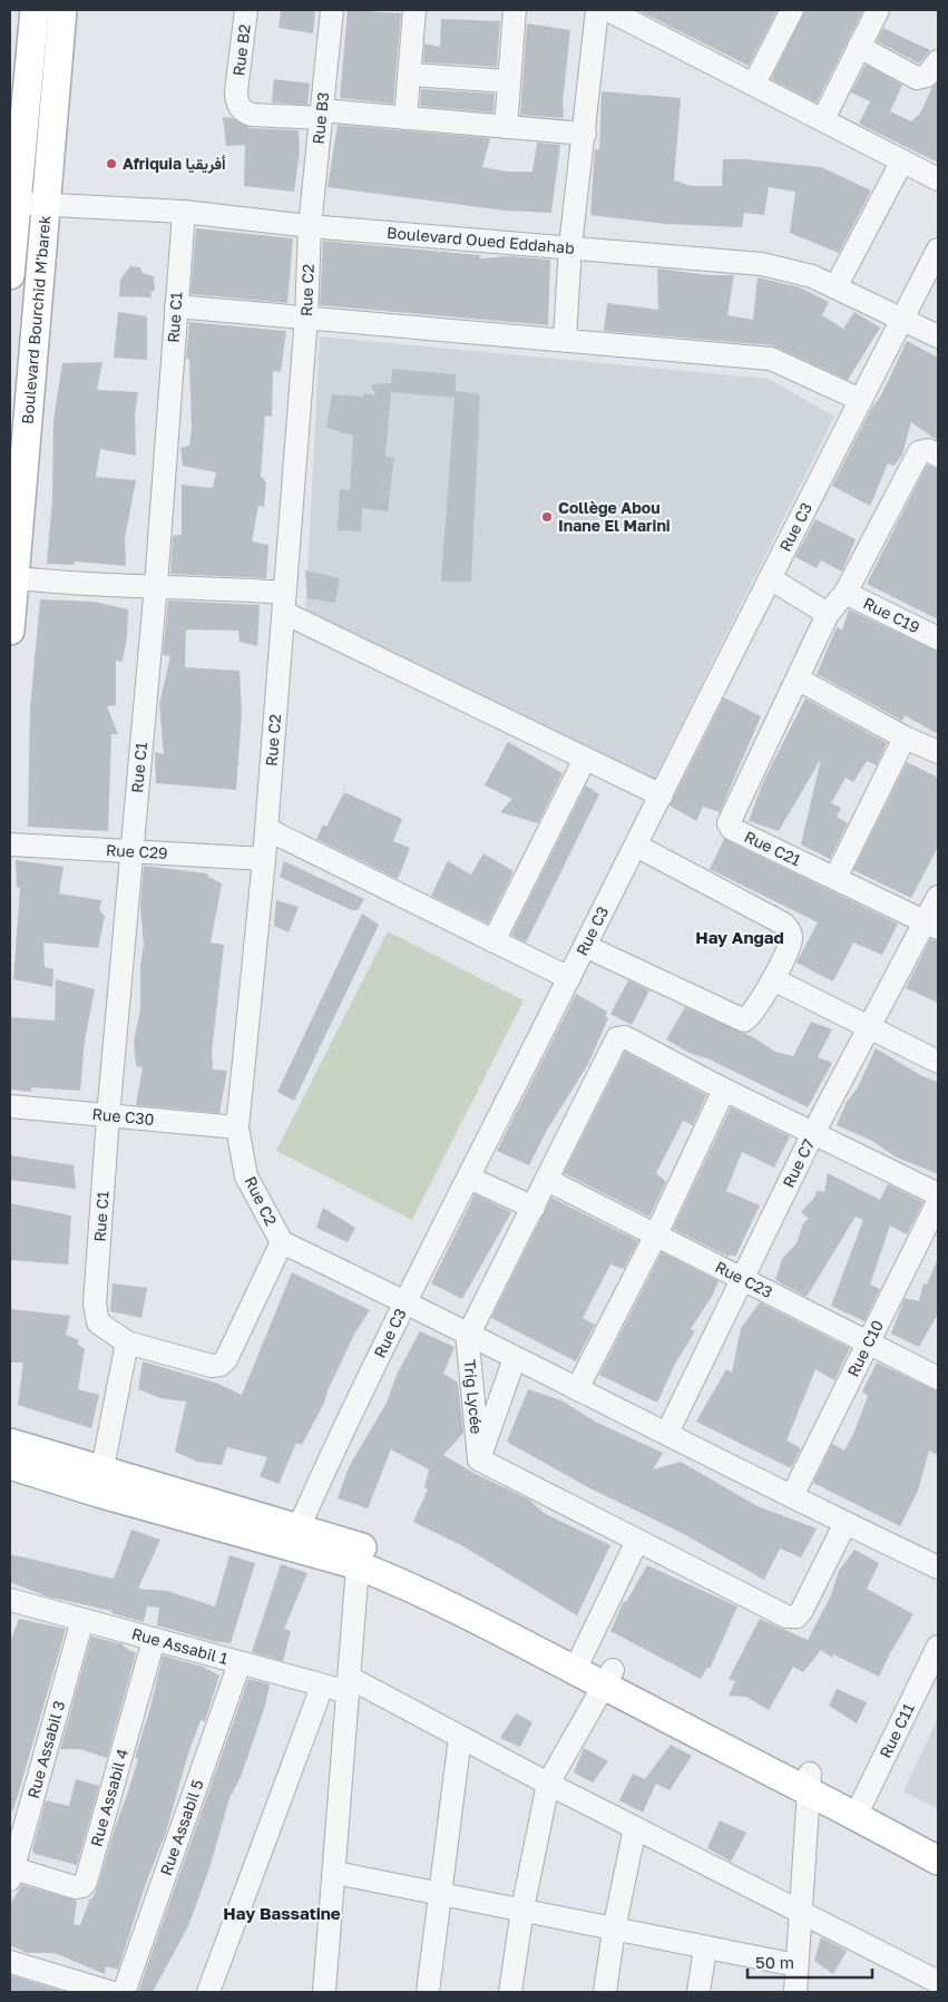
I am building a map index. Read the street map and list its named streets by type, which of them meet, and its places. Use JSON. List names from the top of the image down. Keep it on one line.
{"streets":{"main road":["Boulevard Bourchid M'barek"],"street":["Rue B2","Rue B3","Boulevard Oued Eddahab","Rue C2","Rue C1","Rue C3","Rue C19","Rue C21","Rue C29","Rue C30","Rue C7","Rue C23","Rue C10","Trig Lycée","Rue Assabil 1","Rue C11","Rue Assabil 3","Rue Assabil 4","Rue Assabil 5"]},"crossings":[["Rue B2","Rue B3"],["Rue B3","Boulevard Oued Eddahab"],["Rue B3","Rue C2"],["Boulevard Oued Eddahab","Rue C2"],["Boulevard Oued Eddahab","Rue C1"],["Boulevard Oued Eddahab","Boulevard Bourchid M'barek"],["Boulevard Oued Eddahab","Rue C3"],["Rue C2","Rue C29"],["Rue C2","Rue C30"],["Rue C1","Rue C29"],["Rue C1","Rue C30"],["Rue C19","Rue C21"],["Rue C21","Rue C7"],["Rue C7","Rue C23"],["Rue C23","Rue C10"],["Rue Assabil 1","Rue Assabil 3"],["Rue Assabil 1","Rue Assabil 4"],["Rue Assabil 1","Rue Assabil 5"],["Rue Assabil 3","Rue Assabil 4"]],"districts":["Hay Angad","Hay Bassatine"],"places":["Afriquia أفريقيا","Collège Abou Inane El Marini"],"scale_bar":"50 m"}
